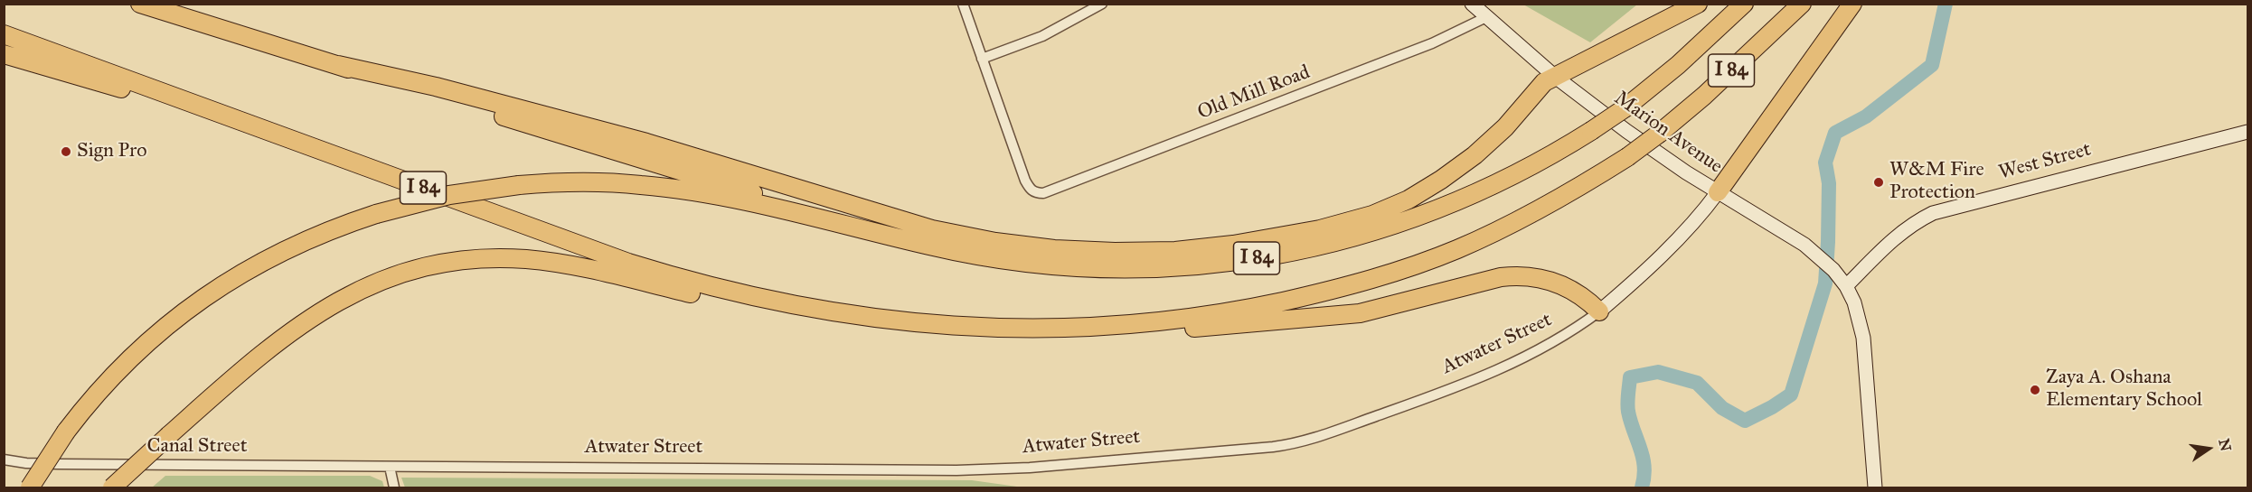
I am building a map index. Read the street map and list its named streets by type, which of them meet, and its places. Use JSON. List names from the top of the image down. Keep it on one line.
{"streets":{"highway":["I 84"],"main road":["Marion Avenue","West Street","Atwater Street"],"street":["Old Mill Road","Canal Street"]},"crossings":[["Old Mill Road","Marion Avenue"],["Marion Avenue","West Street"],["Marion Avenue","Atwater Street"],["Atwater Street","Canal Street"]],"places":["Sign Pro","W&M Fire Protection","Zaya A. Oshana Elementary School"],"north":"right"}
